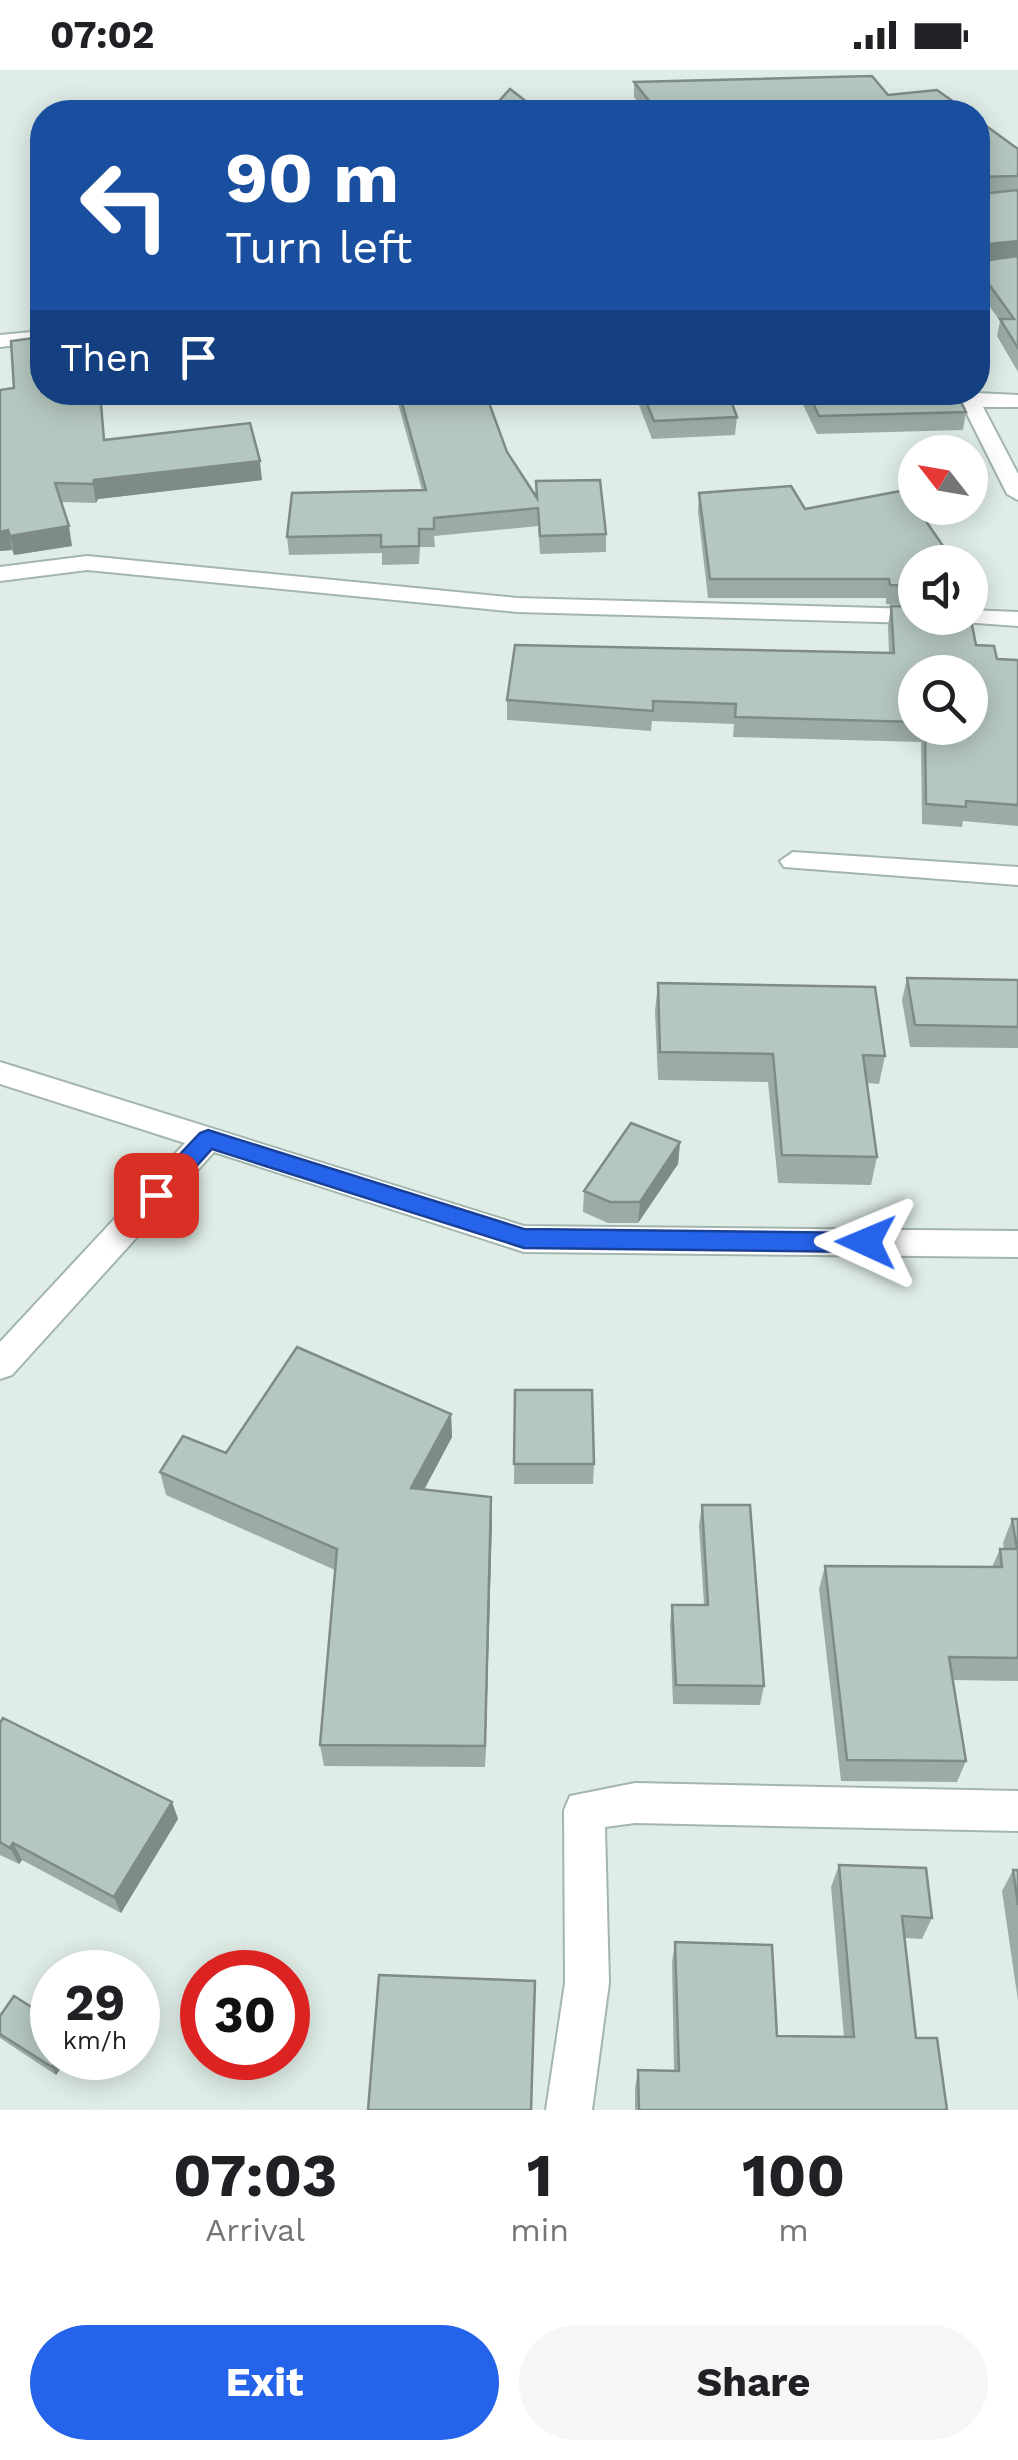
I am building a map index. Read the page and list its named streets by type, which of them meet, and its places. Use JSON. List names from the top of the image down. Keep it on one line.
{"north":"top left","page":{"status":"07:02","turn":["90 m","Turn left"],"then":"Then","speed":"29 km/h","limit":"30","eta":["07:03","Arrival","1","min","100","m"],"buttons":["Exit","Share"]}}
